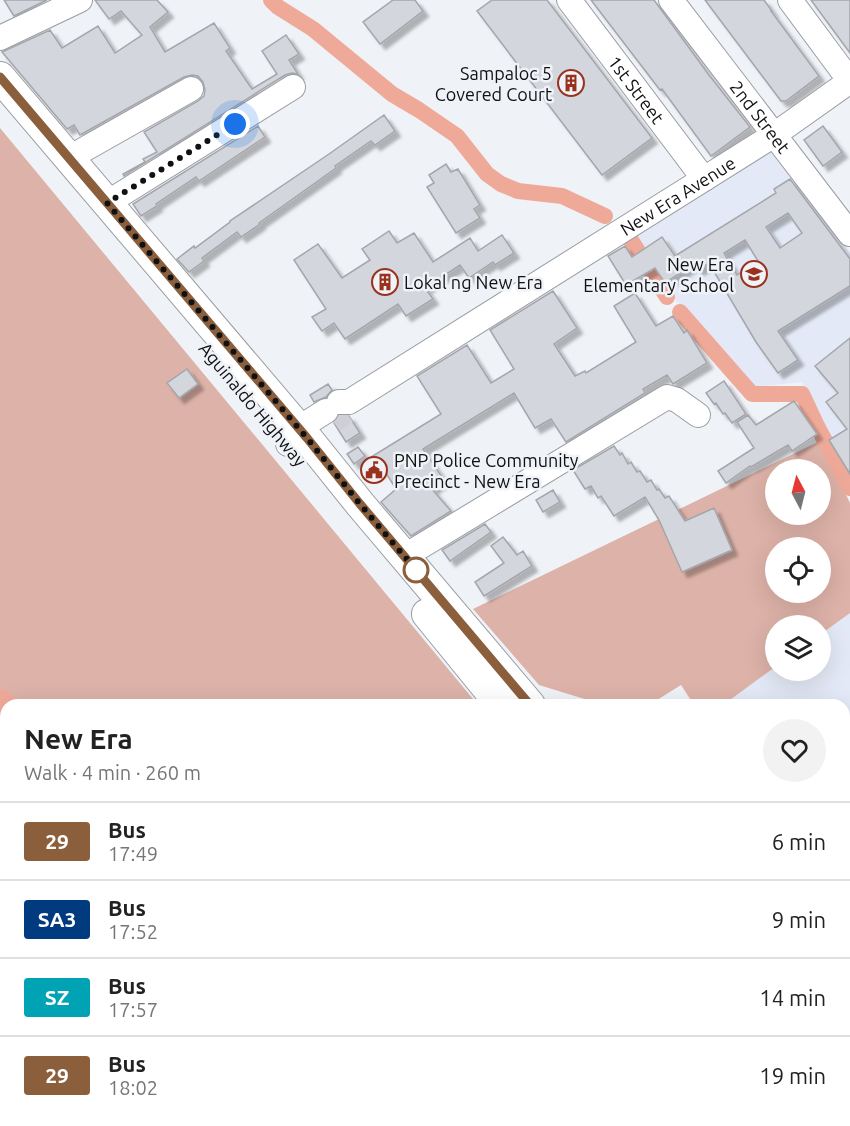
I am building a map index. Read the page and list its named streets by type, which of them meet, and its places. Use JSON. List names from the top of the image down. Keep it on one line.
{"streets":{"main road":["Aguinaldo Highway"],"street":["1st Street","2nd Street","New Era Avenue"]},"crossings":[["1st Street","New Era Avenue"],["2nd Street","New Era Avenue"],["New Era Avenue","Aguinaldo Highway"]],"places":{"building":["Sampaloc 5 Covered Court","Lokal ng New Era"],"school or university":["New Era Elementary School"],"public building":["PNP Police Community Precinct - New Era"]},"lines":["bus line 29"],"north":"top","page":{"heading":["New Era","Walk · 4 min · 260 m"],"list":[{"mark":"29","name":"Bus","note":"17:49","value":"6 min"},{"mark":"SA3","name":"Bus","note":"17:52","value":"9 min"},{"mark":"SZ","name":"Bus","note":"17:57","value":"14 min"},{"mark":"29","name":"Bus","note":"18:02","value":"19 min"}]}}
